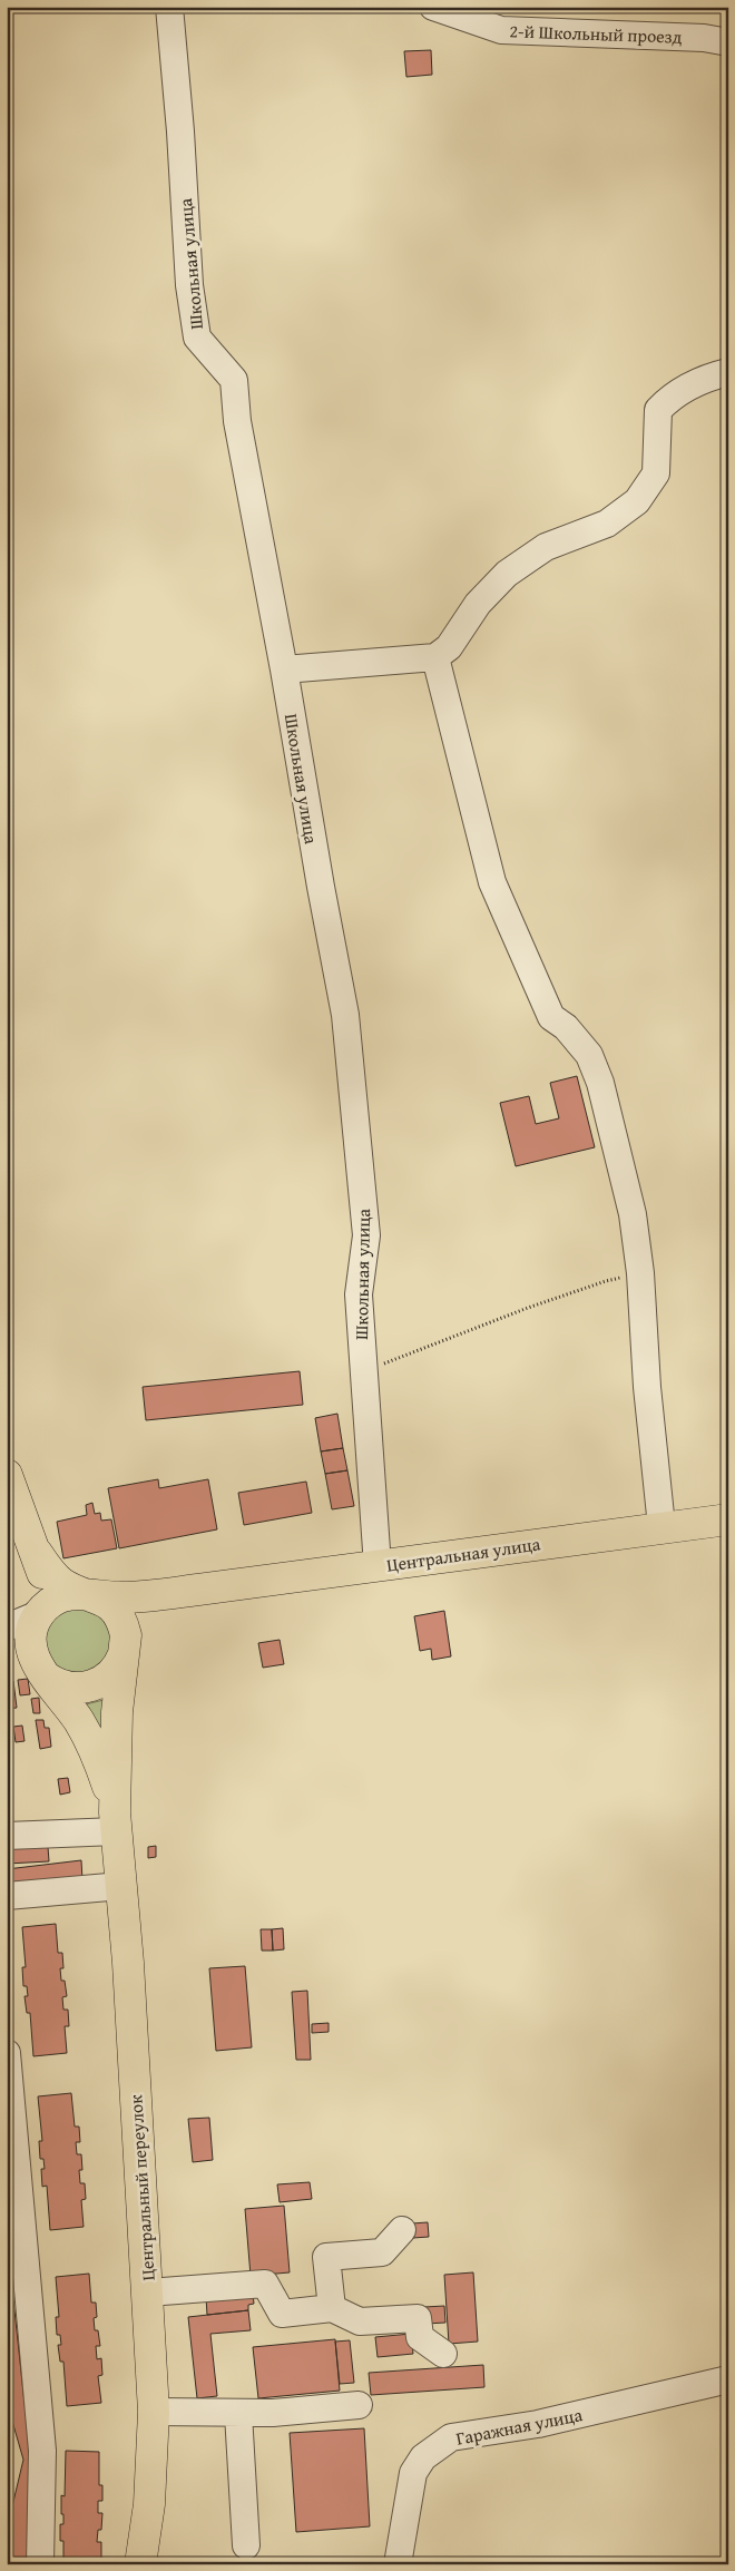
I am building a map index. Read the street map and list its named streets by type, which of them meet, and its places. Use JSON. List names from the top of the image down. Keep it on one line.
{"streets":{"main road":["Центральная улица","Центральный переулок"],"street":["2-й Школьный проезд","Школьная улица","Гаражная улица"]},"crossings":[["Школьная улица","Центральная улица"]]}
